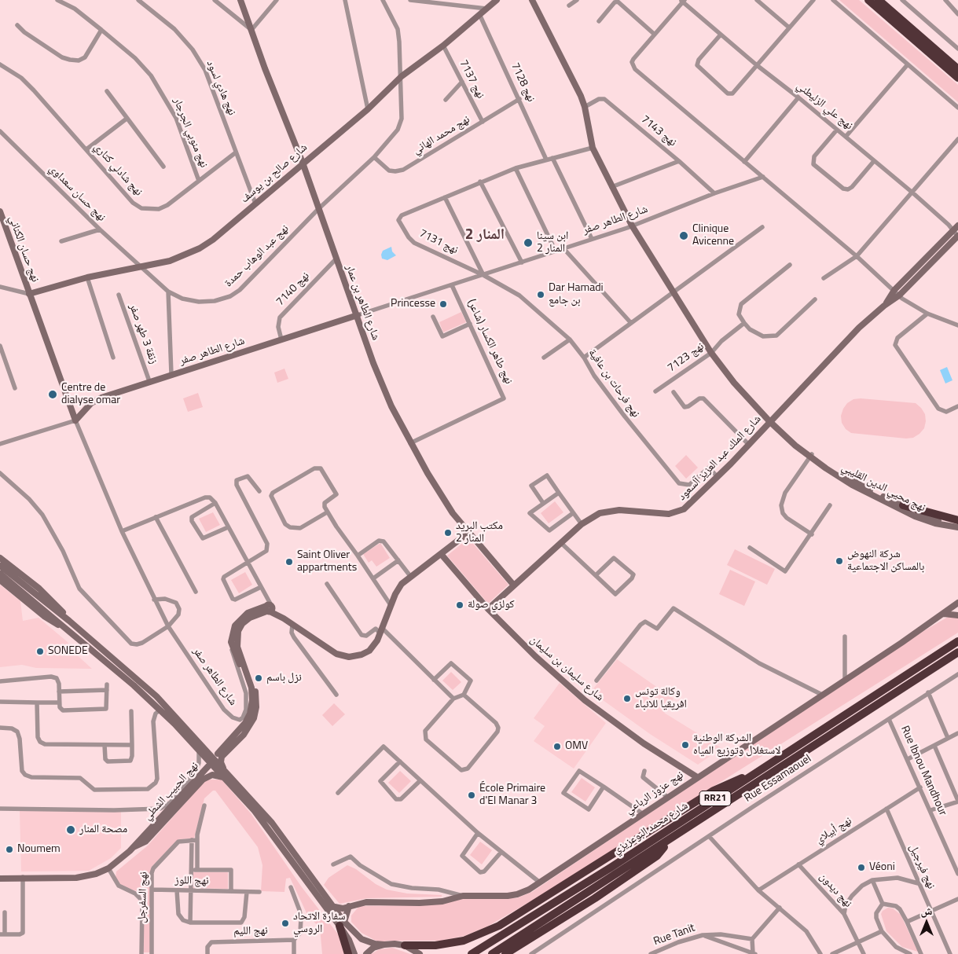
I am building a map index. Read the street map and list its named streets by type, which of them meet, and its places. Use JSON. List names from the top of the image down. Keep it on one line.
{"streets":{"highway":["RR21","شارع محمد البوعزيزي"],"street":["نهج 7137","نهج 7128","نهج هادي لسود","نهج علي الزليطني","نهج 7143","نهج منوبي الجرجار","نهج محمد الهاني","نهج شادلي كتاري","شارع صالح بن يوسف","نهج حسان سعداوي","شارع الطاهر صفر","نهج 7131","نهج حسان الكناني","نهج عبد الوهاب حمدة","نهج 7140","شارع الطاهر بن عمار","زنقة 3 طهر صفر","نهج طاهر الكسار (شاعر)","نهج 7123","نهج فرحات بن عافية","شارع الملك عبد العزيز آلسعود","نهج محيي الدين القليبي","شارع سليمان بن سليمان","Rue Ibnou Mandhour","Rue Essamaouel","نهج الحبيب الشطي","نهج عزوز الرباعي","نهج أبيلاي","نهج فيرجيل","نهج اللوز","نهج ديدون","نهج السفرجل","نهج الليم","Rue Tanit"]},"crossings":[["نهج 7137","نهج محمد الهاني"],["نهج 7137","شارع صالح بن يوسف"],["نهج 7128","نهج محمد الهاني"],["نهج 7128","شارع صالح بن يوسف"],["نهج هادي لسود","نهج شادلي كتاري"],["نهج هادي لسود","شارع صالح بن يوسف"],["نهج 7143","شارع الطاهر صفر"],["نهج 7143","نهج محيي الدين القليبي"],["نهج منوبي الجرجار","نهج شادلي كتاري"],["نهج محمد الهاني","نهج عبد الوهاب حمدة"],["شارع صالح بن يوسف","نهج حسان سعداوي"],["شارع صالح بن يوسف","نهج حسان الكناني"],["شارع صالح بن يوسف","نهج عبد الوهاب حمدة"],["شارع صالح بن يوسف","شارع الطاهر بن عمار"],["نهج حسان سعداوي","نهج عبد الوهاب حمدة"],["شارع الطاهر صفر","نهج 7131"],["شارع الطاهر صفر","نهج حسان الكناني"],["شارع الطاهر صفر","نهج 7140"],["شارع الطاهر صفر","شارع الطاهر بن عمار"],["شارع الطاهر صفر","زنقة 3 طهر صفر"],["شارع الطاهر صفر","نهج طاهر الكسار (شاعر)"],["شارع الطاهر صفر","نهج فرحات بن عافية"],["شارع الطاهر صفر","نهج محيي الدين القليبي"],["نهج 7131","نهج فرحات بن عافية"],["نهج عبد الوهاب حمدة","شارع الطاهر بن عمار"],["نهج 7140","شارع الطاهر بن عمار"],["شارع الطاهر بن عمار","نهج طاهر الكسار (شاعر)"],["شارع الطاهر بن عمار","شارع الملك عبد العزيز آلسعود"],["نهج 7123","نهج محيي الدين القليبي"],["نهج فرحات بن عافية","شارع الملك عبد العزيز آلسعود"],["شارع الملك عبد العزيز آلسعود","نهج محيي الدين القليبي"],["شارع الملك عبد العزيز آلسعود","شارع سليمان بن سليمان"],["شارع سليمان بن سليمان","نهج عزوز الرباعي"],["Rue Ibnou Mandhour","Rue Essamaouel"],["Rue Ibnou Mandhour","نهج أبيلاي"],["نهج أبيلاي","نهج فيرجيل"],["نهج أبيلاي","نهج ديدون"],["نهج اللوز","نهج السفرجل"]],"districts":["المنار 2"],"places":["Clinique Avicenne","ابن سينا المنار 2","Dar Hamadi بن جامع","Princesse","Centre de dialyse omar","مكتب البريد المنار 2","شركة النهوض بالمساكن الاجتماعية","Saint Oliver appartments","كولزي صولة","SONEDE","نزل باسم","وكالة تونس افريقيا للانباء","الشركة الوطنية لاستغلال وتوزيع المياه","OMV","École Primaire d'El Manar 3","مصحة المنار","Noumem","Véoni","سفارة الاتحاد الروسي"],"north":"top"}
